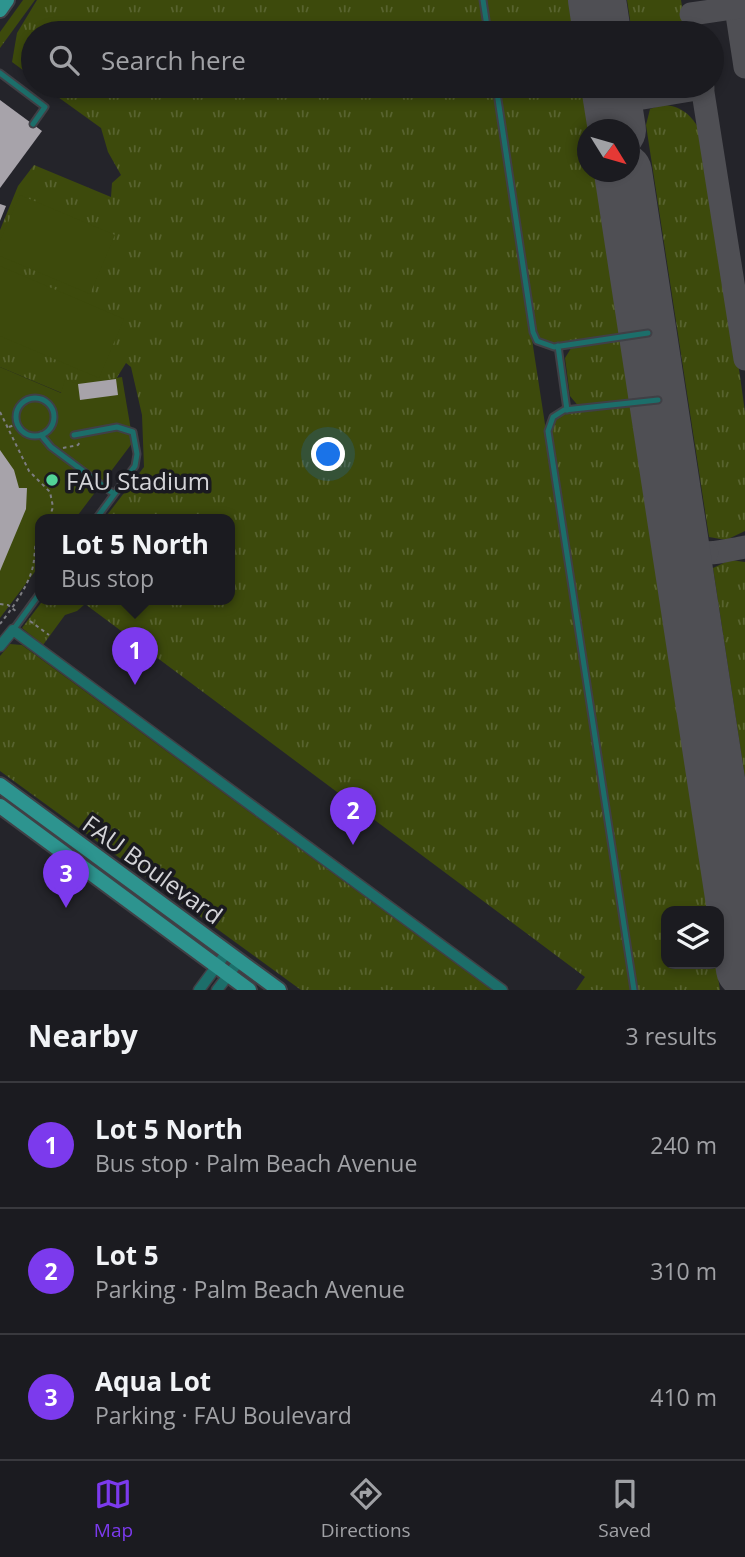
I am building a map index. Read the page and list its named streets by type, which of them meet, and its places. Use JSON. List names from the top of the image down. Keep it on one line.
{"streets":{"street":["FAU Boulevard"]},"places":["FAU Stadium"],"north":"bottom right","page":{"search":"Search here","popup":["Lot 5 North","Bus stop"],"pins":["1","2","3"],"heading":["Nearby","3 results"],"list":[{"mark":"1","name":"Lot 5 North","note":"Bus stop · Palm Beach Avenue","value":"240 m"},{"mark":"2","name":"Lot 5","note":"Parking · Palm Beach Avenue","value":"310 m"},{"mark":"3","name":"Aqua Lot","note":"Parking · FAU Boulevard","value":"410 m"}],"nav":["Map","Directions","Saved"]}}
